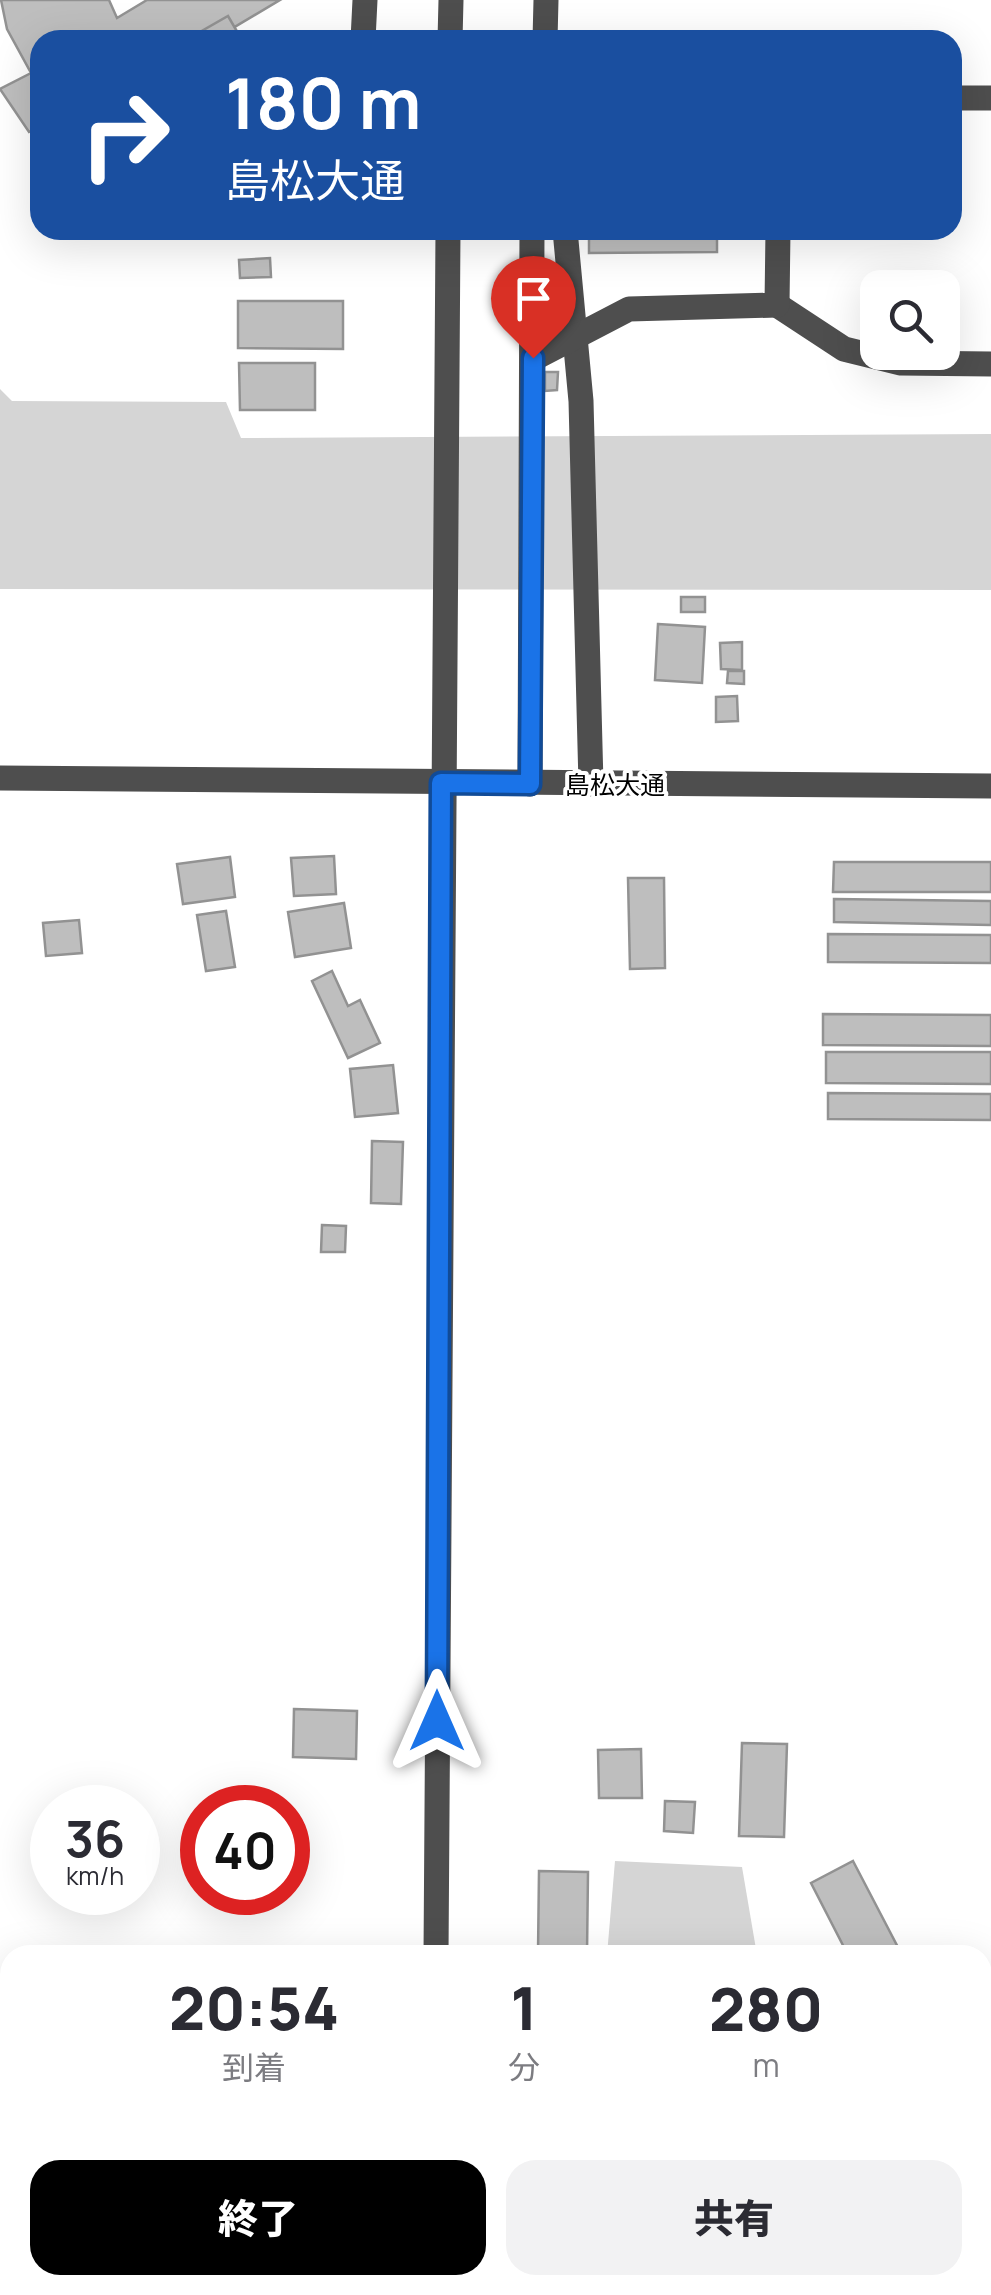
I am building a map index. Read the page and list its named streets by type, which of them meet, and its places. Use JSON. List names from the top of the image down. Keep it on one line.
{"streets":{"street":["島松大通"]},"page":{"turn":["180 m","島松大通"],"speed":"36 km/h","limit":"40","eta":["20:54","到着","1","分","280","m"],"buttons":["終了","共有"]}}
